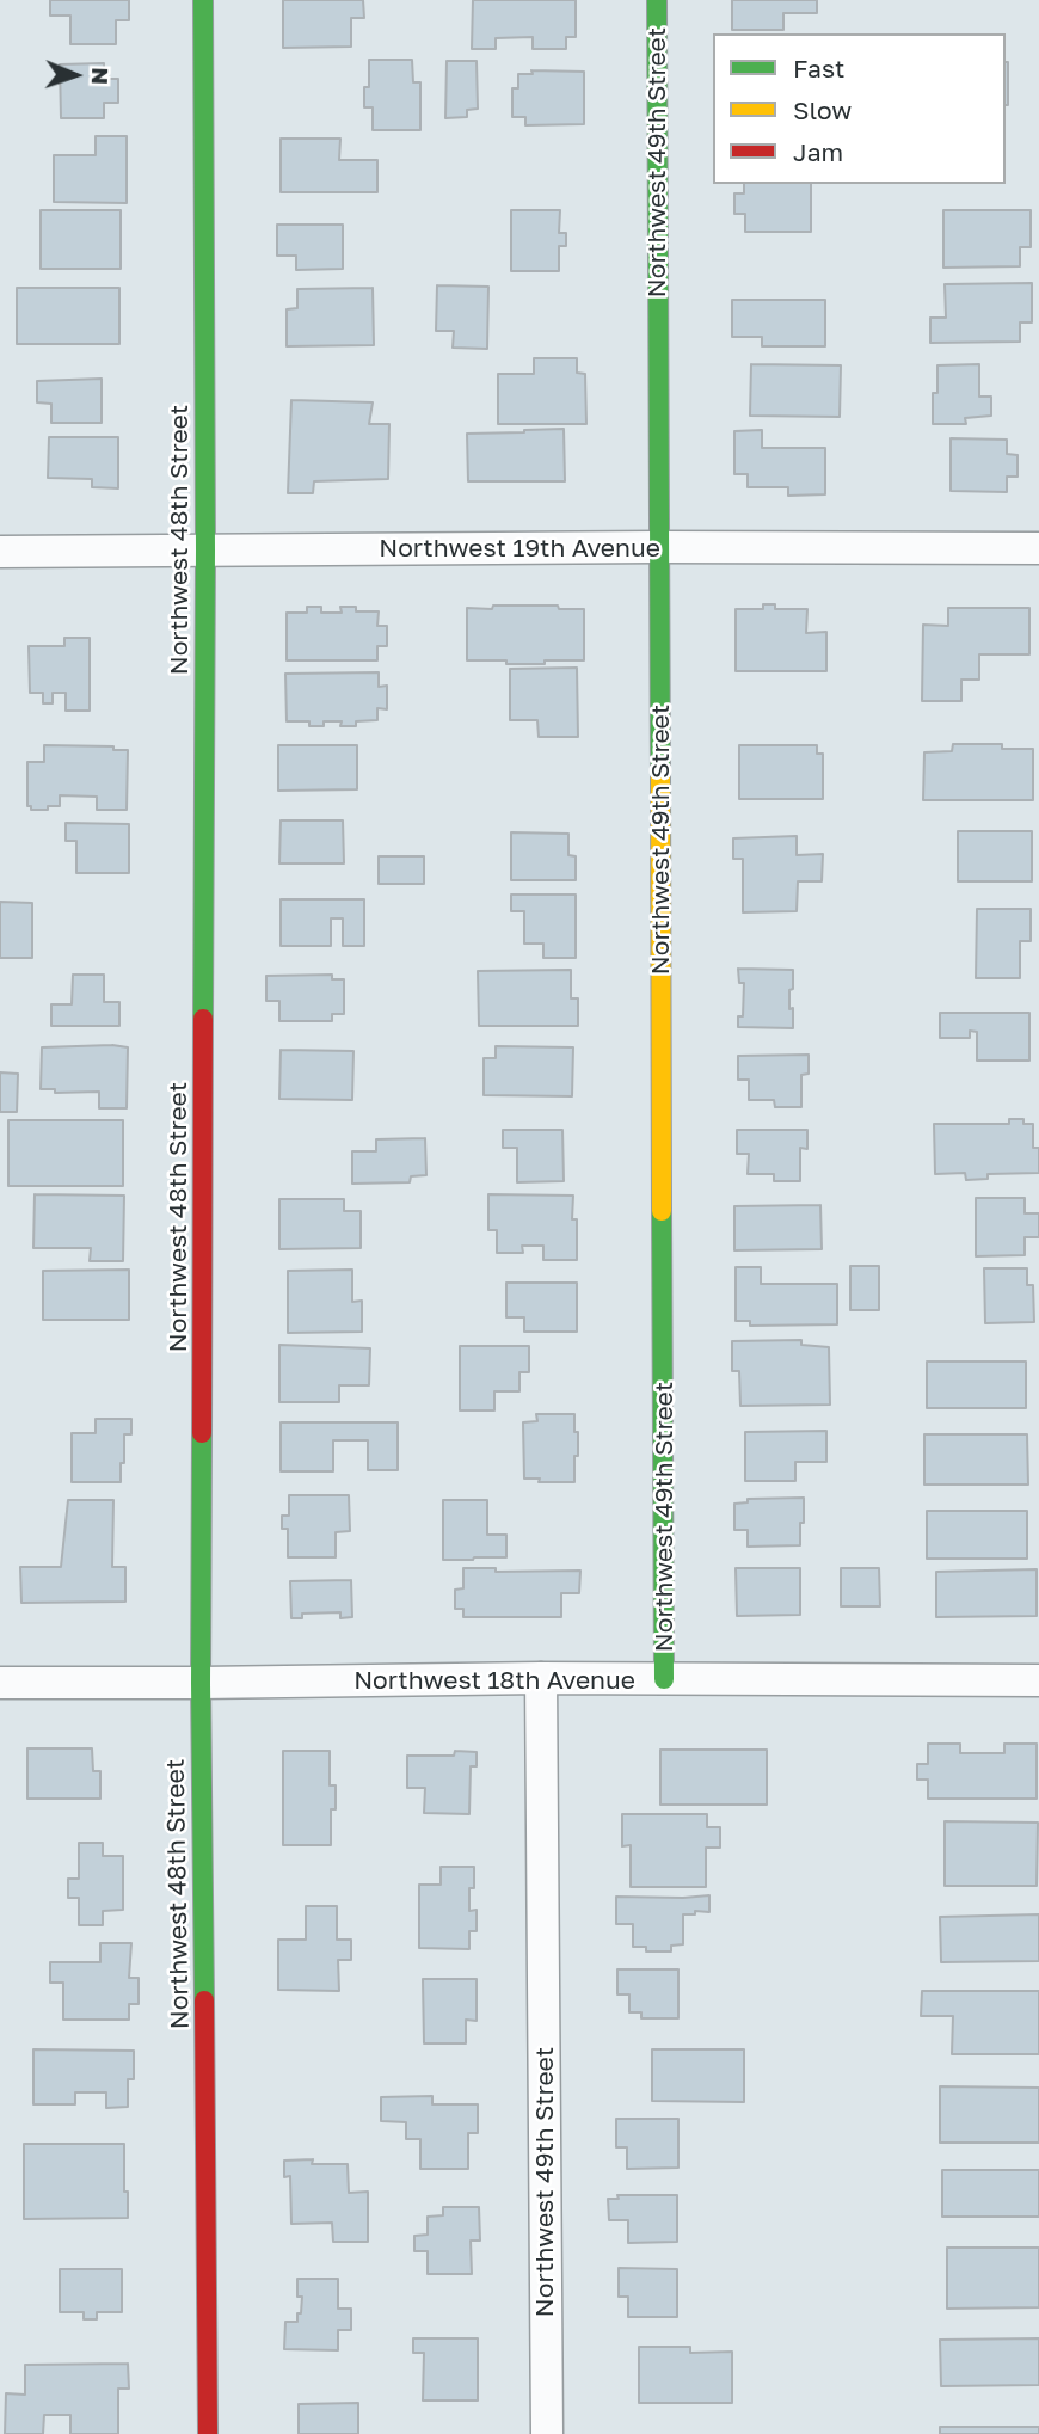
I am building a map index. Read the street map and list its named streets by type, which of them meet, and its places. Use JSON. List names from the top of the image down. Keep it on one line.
{"streets":{"street":["Northwest 49th Street","Northwest 48th Street","Northwest 19th Avenue","Northwest 18th Avenue"]},"crossings":[["Northwest 49th Street","Northwest 19th Avenue"],["Northwest 49th Street","Northwest 18th Avenue"],["Northwest 48th Street","Northwest 19th Avenue"],["Northwest 48th Street","Northwest 18th Avenue"]],"legend":["Fast","Slow","Jam"],"north":"right"}
